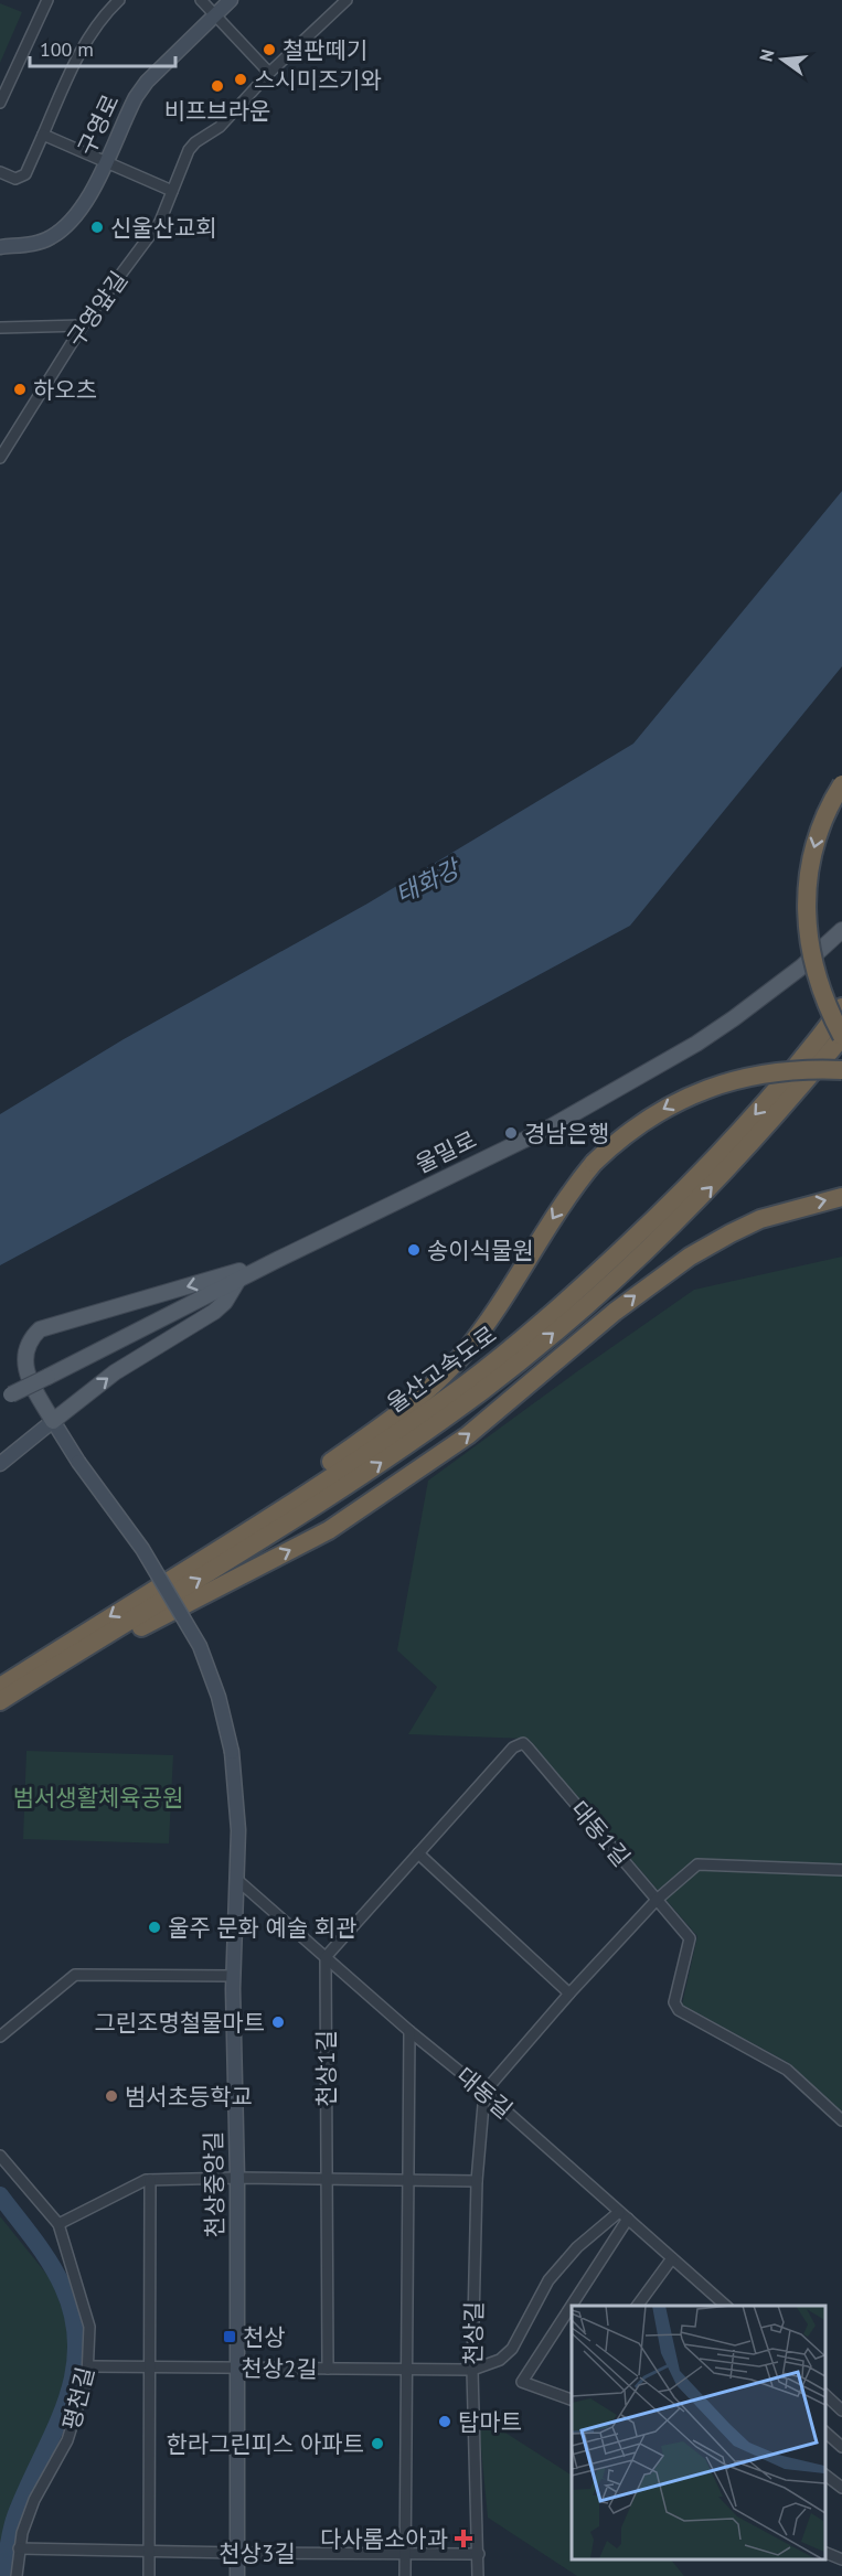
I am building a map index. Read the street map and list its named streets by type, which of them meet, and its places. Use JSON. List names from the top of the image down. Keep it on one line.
{"streets":{"highway":["울산고속도로"],"main road":["울밀로"],"street":["구영로","구영앞길","대동1길","천상1길","대동길","천상중앙길","천상길","천상2길","평천길","천상3길"]},"crossings":[["대동1길","천상1길"],["대동1길","대동길"],["천상1길","대동길"],["천상1길","천상2길"],["대동길","천상중앙길"],["대동길","천상길"],["천상중앙길","천상2길"],["천상중앙길","천상3길"],["천상길","천상2길"],["천상길","천상3길"],["천상2길","평천길"],["평천길","천상3길"]],"water":["태화강"],"parks":["범서생활체육공원"],"places":{"other":["철판떼기","스시미즈기와","비프브라운","신울산교회","하오츠","경남은행","송이식물원","울주 문화 예술 회관","그린조명철물마트","범서초등학교","탑마트","한라그린피스 아파트"],"transit":["천상"],"health":["다사롬소아과"]},"scale_bar":"100 m","north":"left"}
